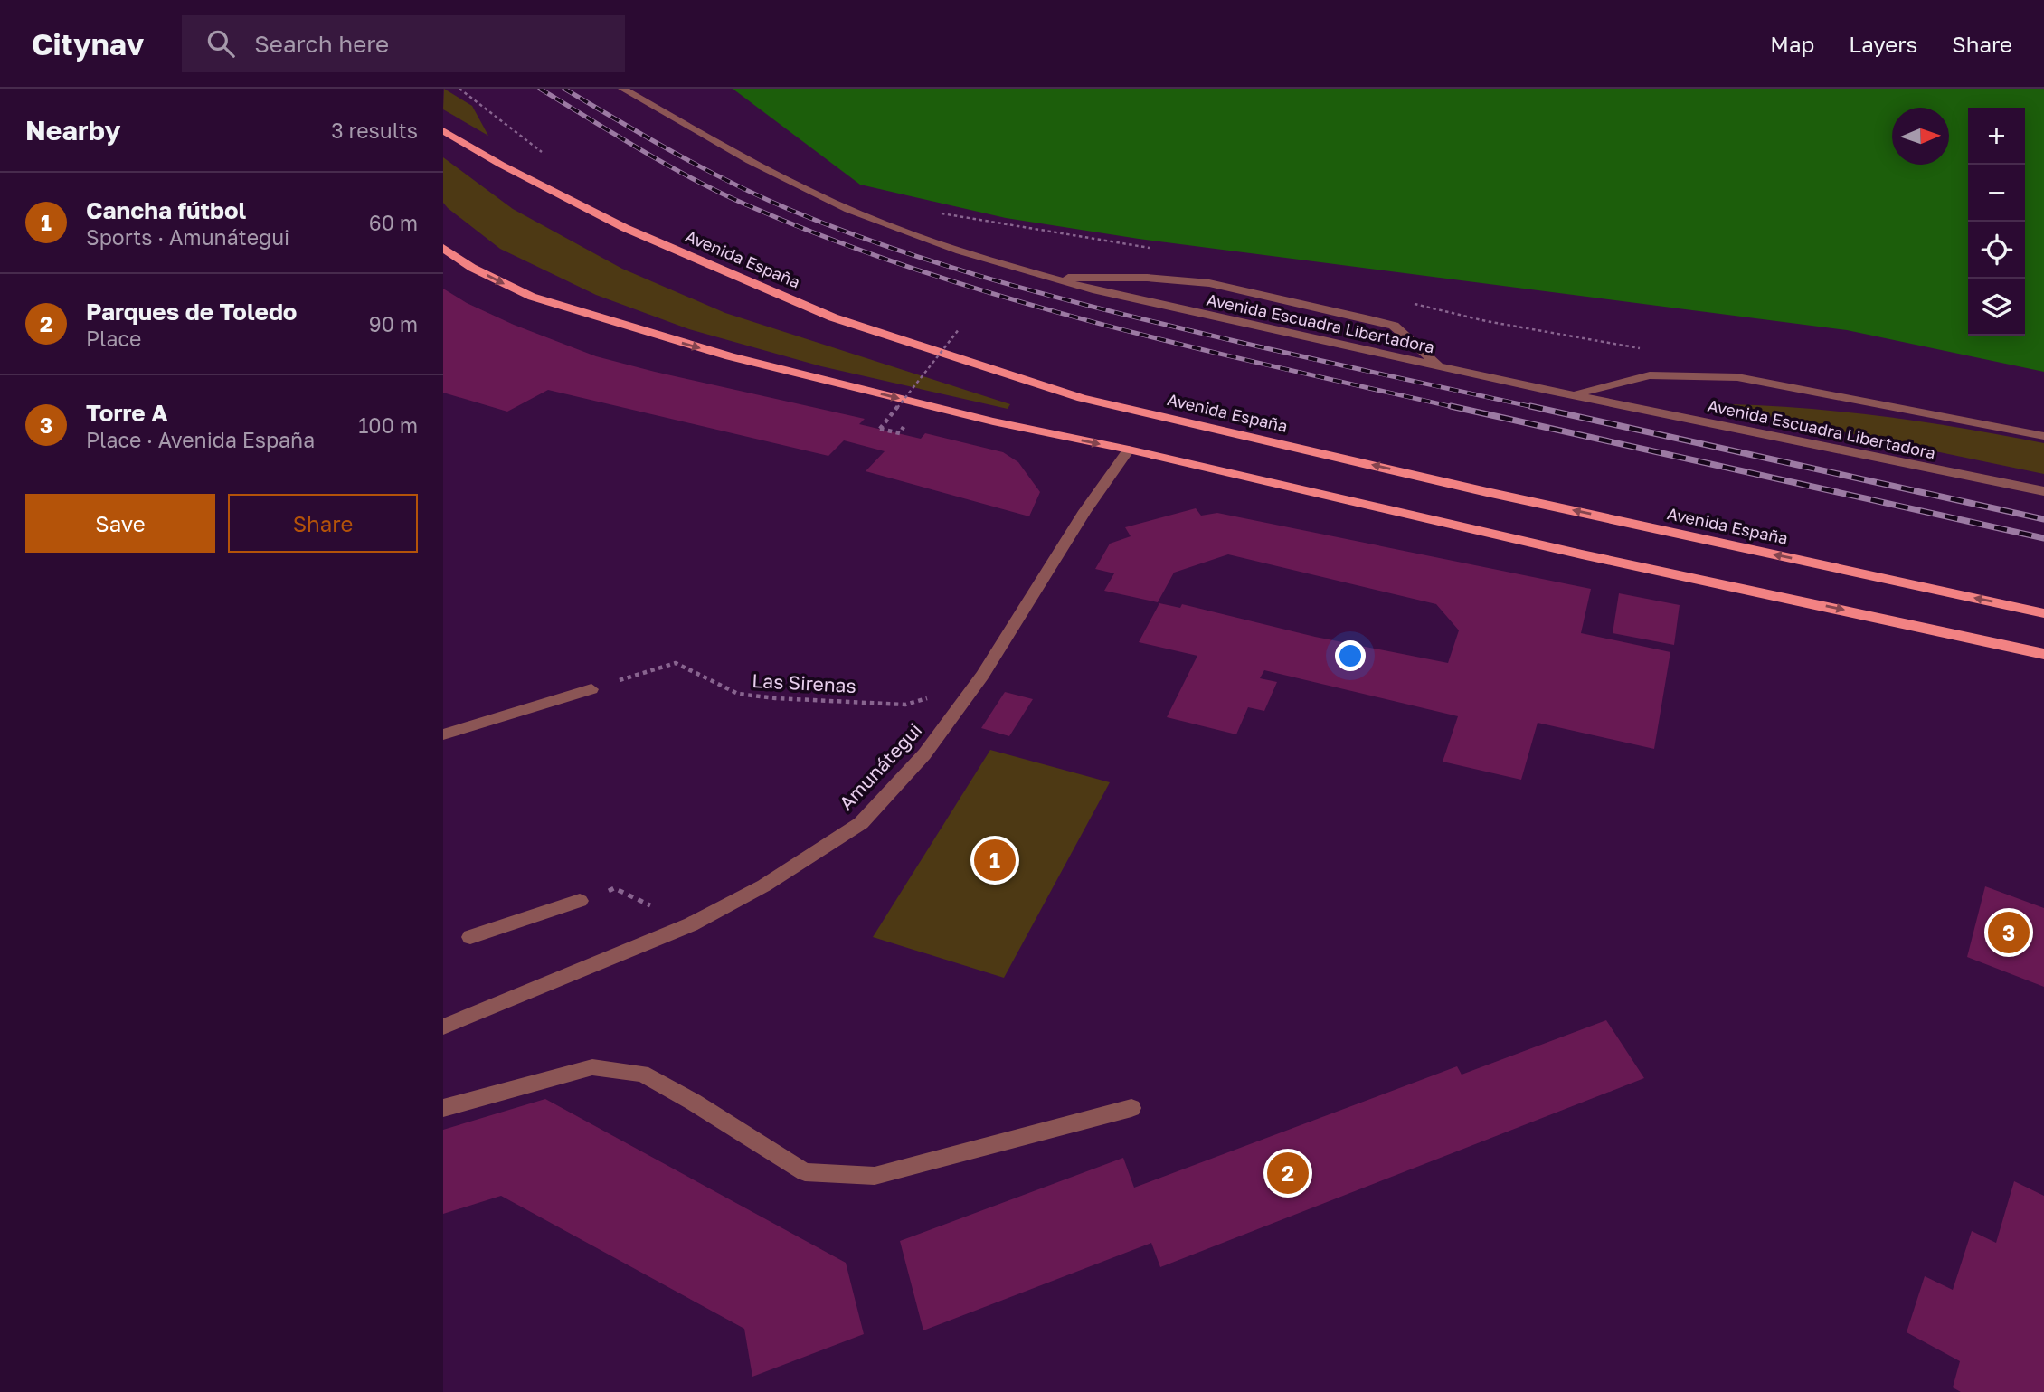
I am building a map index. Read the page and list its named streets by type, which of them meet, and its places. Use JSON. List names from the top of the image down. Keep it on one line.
{"streets":{"main road":["Avenida España"],"street":["Avenida Escuadra Libertadora","Amunátegui"],"path":["Las Sirenas"]},"north":"right","page":{"header":"Citynav","search":"Search here","nav":["Map","Layers","Share"],"heading":["Nearby","3 results"],"map_buttons":["+","−"],"list":[{"mark":"1","name":"Cancha fútbol","note":"Sports · Amunátegui","value":"60 m"},{"mark":"2","name":"Parques de Toledo","note":"Place","value":"90 m"},{"mark":"3","name":"Torre A","note":"Place · Avenida España","value":"100 m"}],"buttons":["Save","Share"],"pins":["1","3","2"]}}
